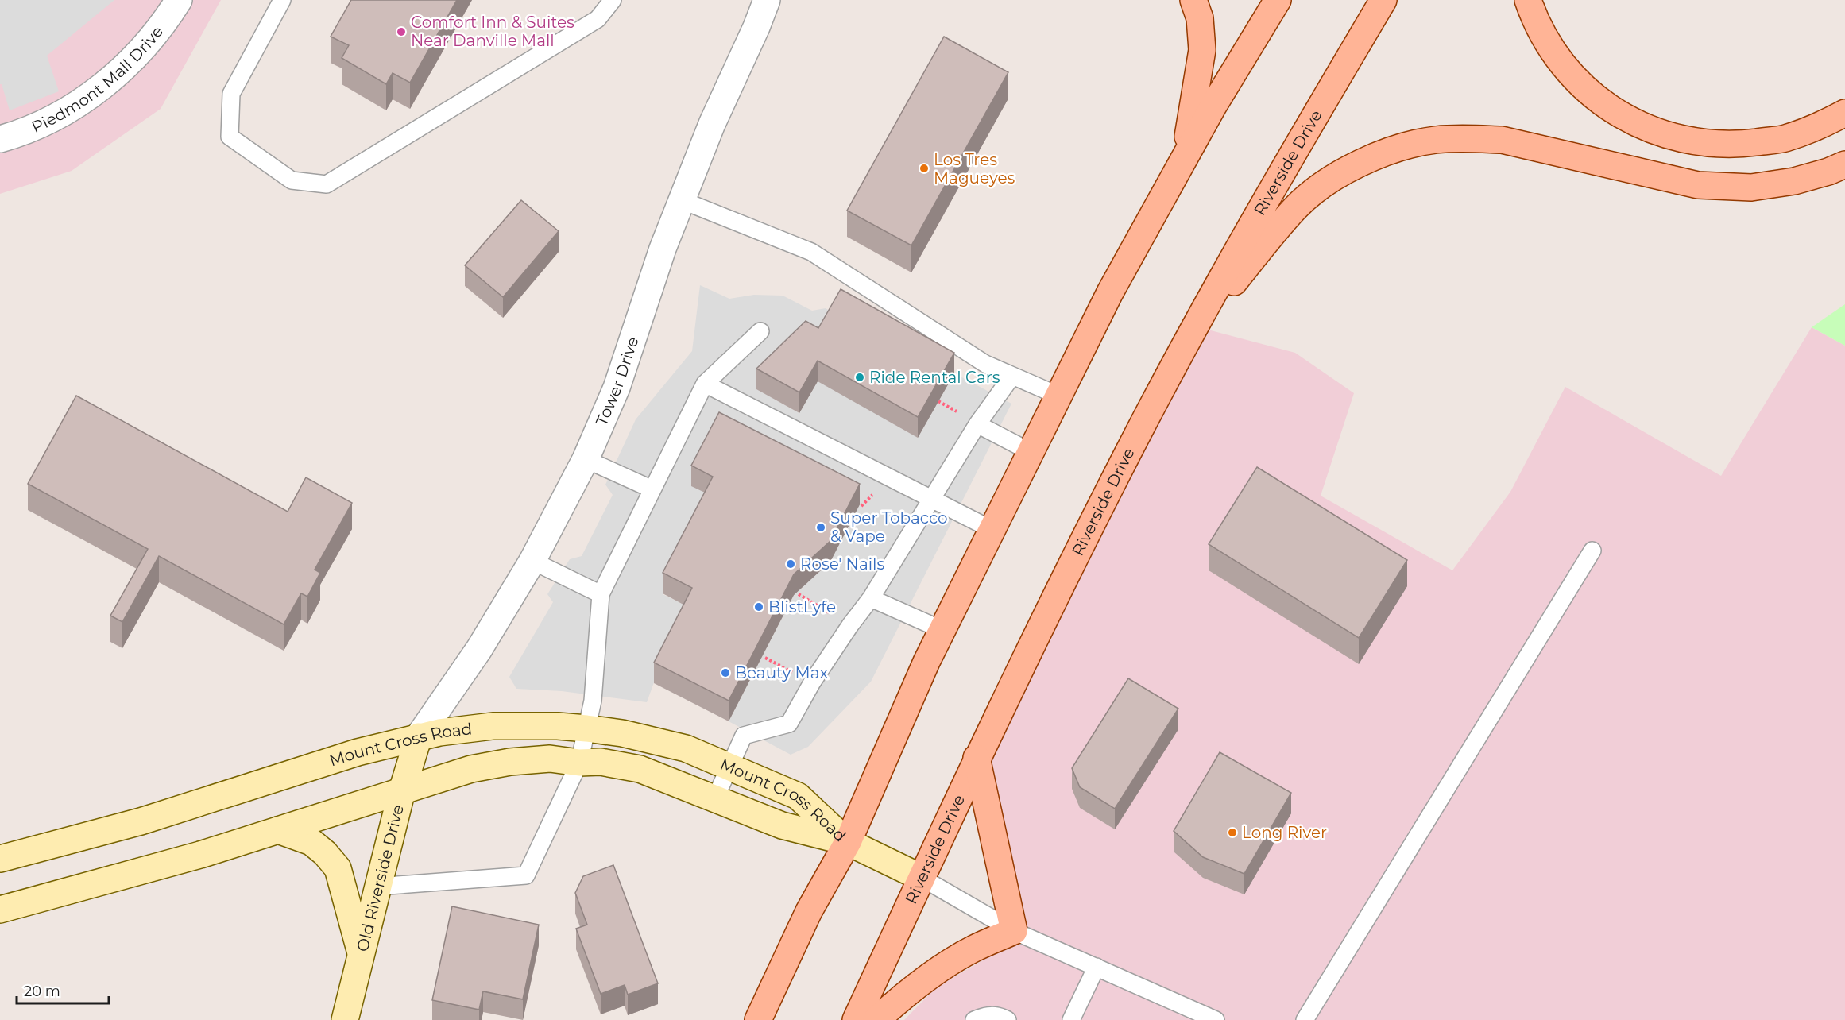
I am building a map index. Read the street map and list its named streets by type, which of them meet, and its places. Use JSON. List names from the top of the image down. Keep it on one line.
{"streets":{"main road":["Riverside Drive","Mount Cross Road","Old Riverside Drive"],"street":["Piedmont Mall Drive","Tower Drive"]},"crossings":[["Tower Drive","Mount Cross Road"],["Tower Drive","Old Riverside Drive"],["Mount Cross Road","Old Riverside Drive"]],"places":["Comfort Inn & Suites Near Danville Mall","Los Tres Magueyes","Ride Rental Cars","Super Tobacco & Vape","Rose' Nails","BlistLyfe","Beauty Max","Long River"],"scale_bar":"20 m"}
